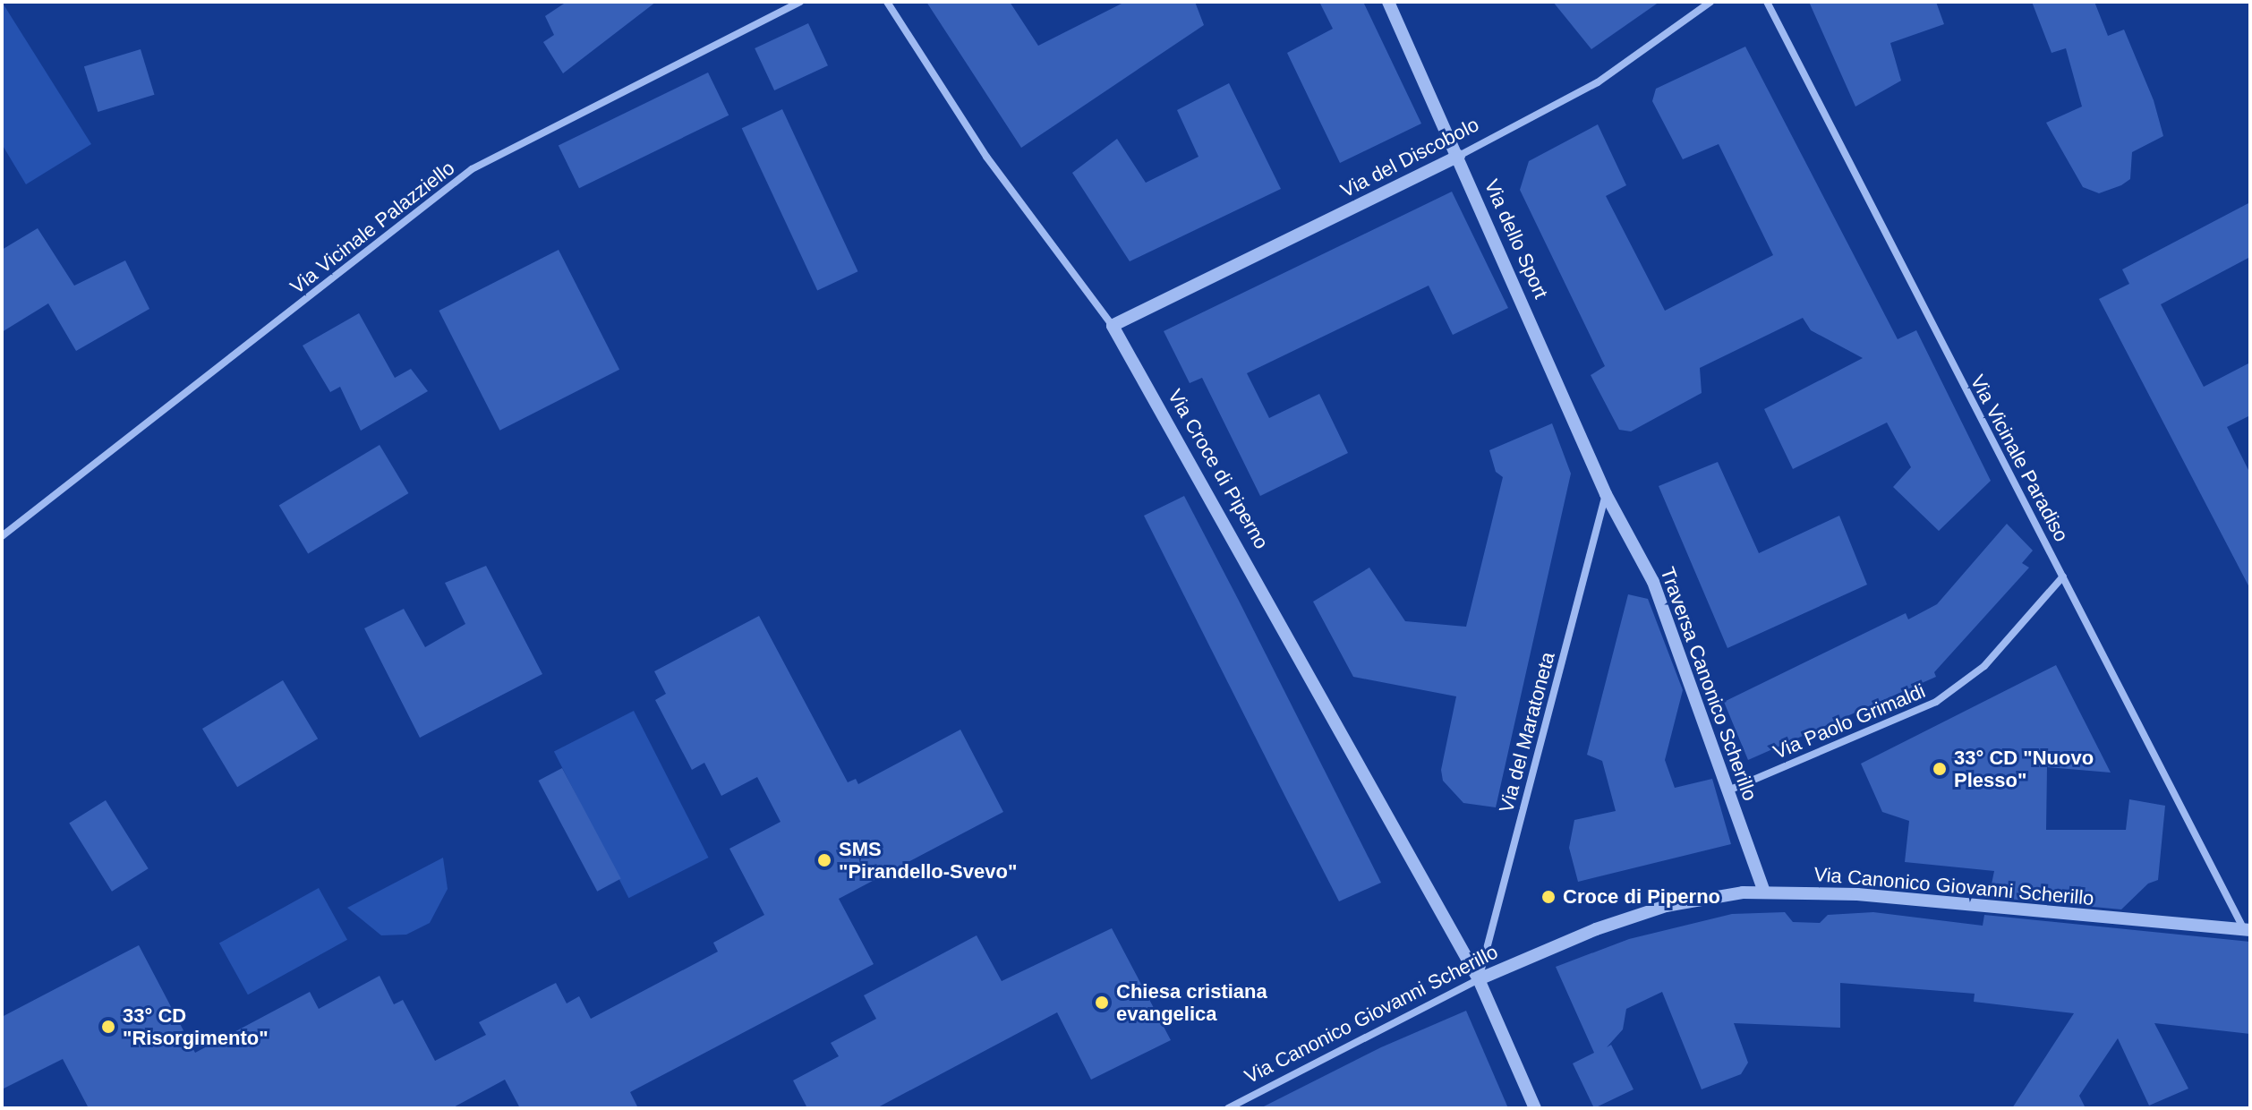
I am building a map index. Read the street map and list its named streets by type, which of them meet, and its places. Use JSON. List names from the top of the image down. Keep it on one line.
{"streets":{"street":["Via del Discobolo","Via Vicinale Palazziello","Via dello Sport","Via Vicinale Paradiso","Via Croce di Piperno","Traversa Canonico Scherillo","Via Paolo Grimaldi","Via del Maratoneta","Via Canonico Giovanni Scherillo"]},"crossings":[["Via del Discobolo","Via dello Sport"],["Via del Discobolo","Via Croce di Piperno"],["Via dello Sport","Traversa Canonico Scherillo"],["Via dello Sport","Via del Maratoneta"],["Via Vicinale Paradiso","Via Paolo Grimaldi"],["Via Vicinale Paradiso","Via Canonico Giovanni Scherillo"],["Via Croce di Piperno","Via del Maratoneta"],["Via Croce di Piperno","Via Canonico Giovanni Scherillo"],["Traversa Canonico Scherillo","Via Paolo Grimaldi"],["Traversa Canonico Scherillo","Via del Maratoneta"],["Traversa Canonico Scherillo","Via Canonico Giovanni Scherillo"],["Via del Maratoneta","Via Canonico Giovanni Scherillo"]],"places":["33° CD \"Nuovo Plesso\"","SMS \"Pirandello-Svevo\"","Croce di Piperno","Chiesa cristiana evangelica","33° CD \"Risorgimento\""]}
